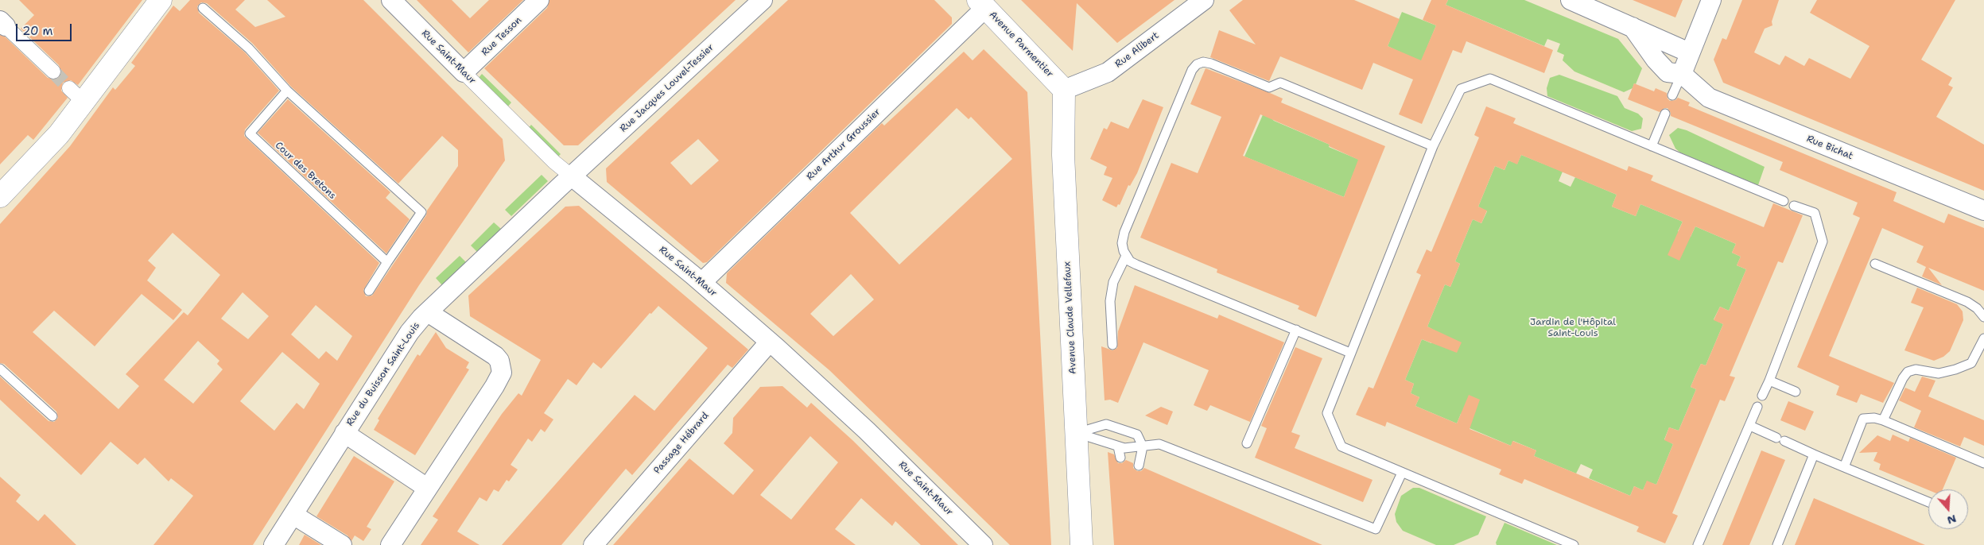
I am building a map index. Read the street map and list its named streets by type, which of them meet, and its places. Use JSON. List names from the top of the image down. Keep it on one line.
{"streets":{"street":["Rue Tesson","Avenue Parmentier","Rue Alibert","Rue Saint-Maur","Rue Jacques Louvel-Tessier","Rue Arthur Groussier","Rue Bichat","Avenue Claude Vellefaux","Rue du Buisson Saint-Louis","Passage Hébrard"],"lane":["Cour des Bretons"]},"crossings":[["Rue Tesson","Rue Saint-Maur"],["Avenue Parmentier","Rue Alibert"],["Avenue Parmentier","Rue Arthur Groussier"],["Avenue Parmentier","Avenue Claude Vellefaux"],["Rue Alibert","Avenue Claude Vellefaux"],["Rue Saint-Maur","Rue Jacques Louvel-Tessier"],["Rue Saint-Maur","Rue Arthur Groussier"],["Rue Saint-Maur","Rue du Buisson Saint-Louis"],["Rue Saint-Maur","Passage Hébrard"],["Rue Jacques Louvel-Tessier","Rue du Buisson Saint-Louis"]],"parks":["Jardin de l'Hôpital Saint-Louis"],"scale_bar":"20 m","north":"bottom"}
